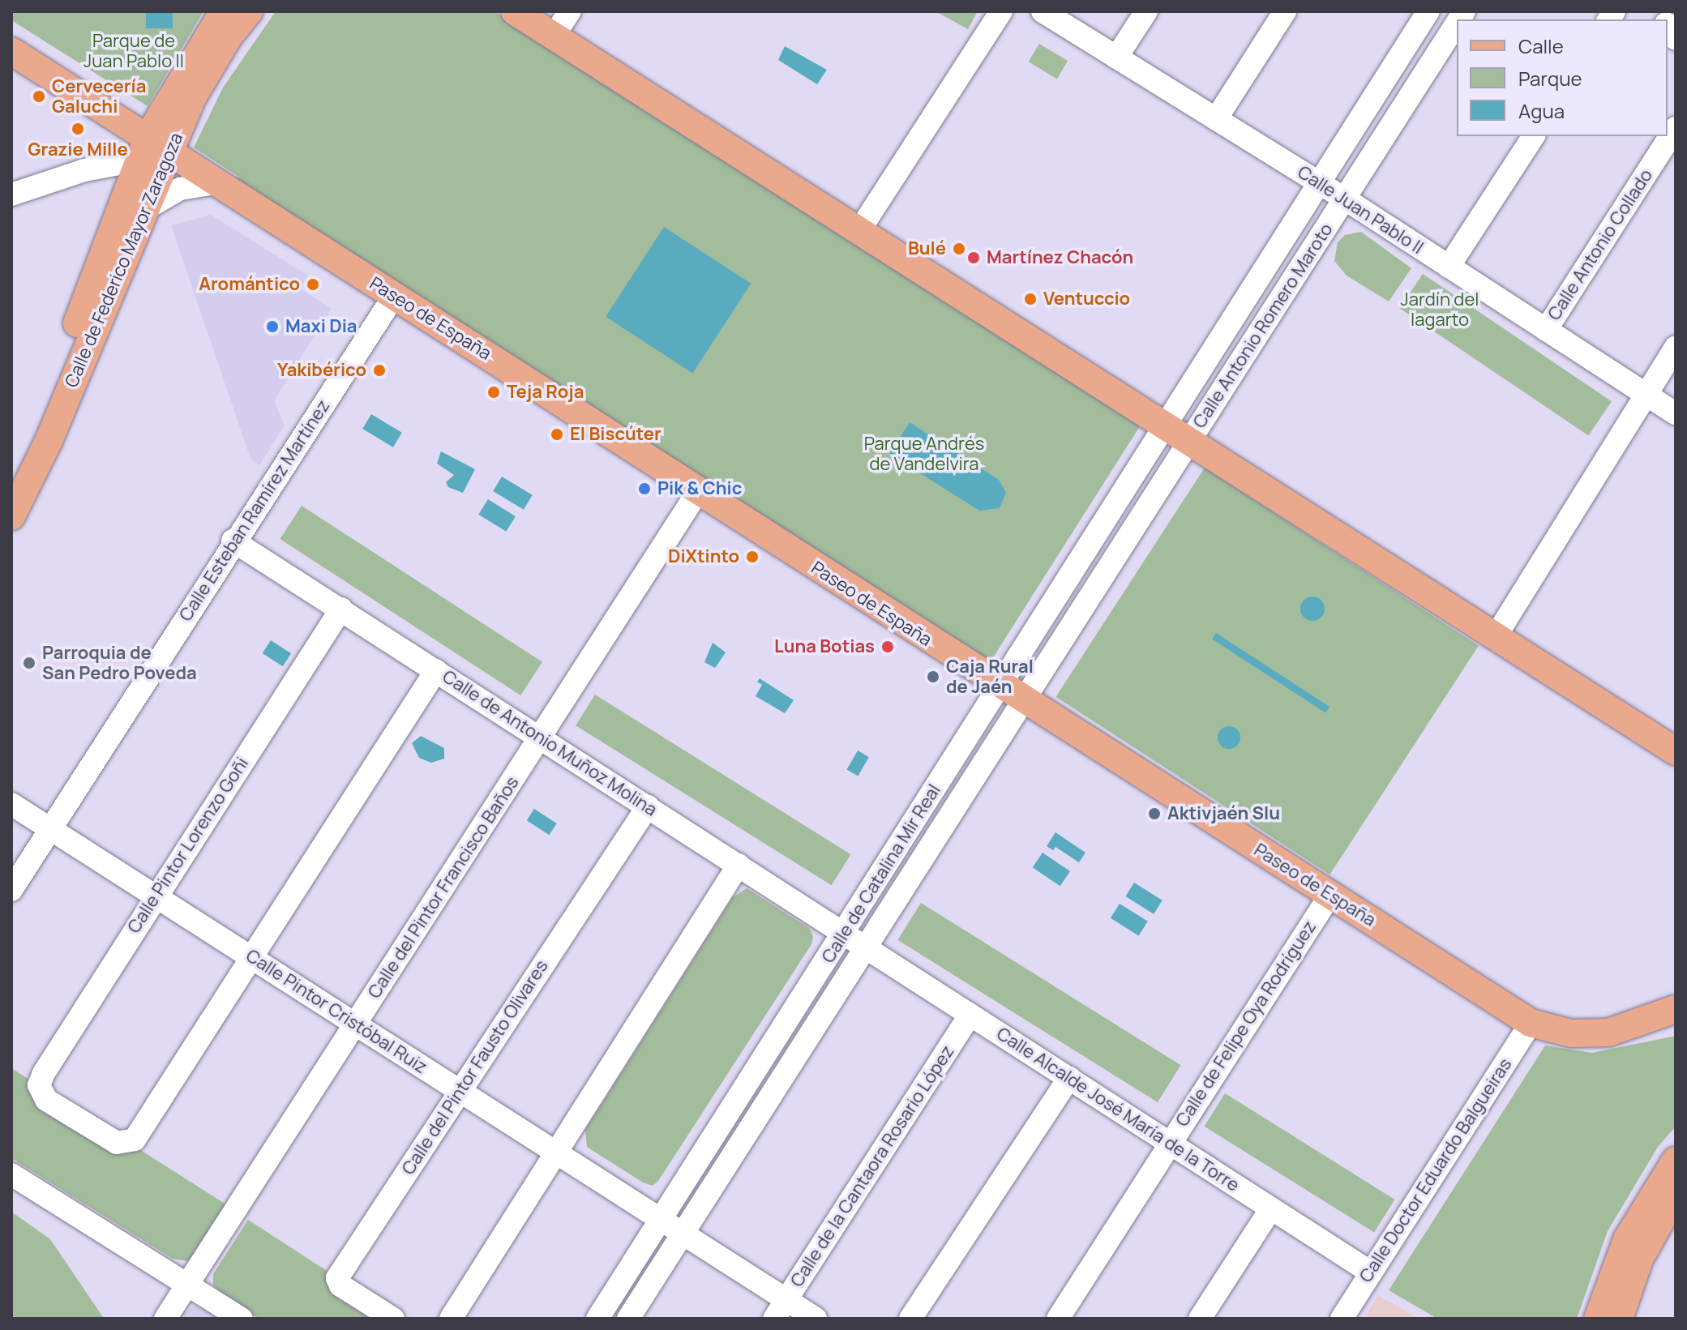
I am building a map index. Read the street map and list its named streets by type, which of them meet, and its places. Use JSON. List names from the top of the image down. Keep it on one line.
{"streets":{"main road":["Calle de Federico Mayor Zaragoza","Paseo de España"],"street":["Calle Juan Pablo II","Calle Antonio Collado","Calle Antonio Romero Maroto","Calle Esteban Ramírez Martínez","Calle de Antonio Muñoz Molina","Calle Pintor Lorenzo Goñi","Calle de Catalina Mir Real","Calle del Pintor Francisco Baños","Calle Pintor Cristóbal Ruiz","Calle de Felipe Oya Rodríguez","Calle del Pintor Fausto Olivares","Calle Alcalde José María de la Torre","Calle de la Cantaora Rosario López","Calle Doctor Eduardo Balgueiras"]},"crossings":[["Calle Juan Pablo II","Calle Antonio Collado"],["Calle Juan Pablo II","Calle Antonio Romero Maroto"],["Calle de Federico Mayor Zaragoza","Paseo de España"],["Paseo de España","Calle Esteban Ramírez Martínez"],["Paseo de España","Calle de Catalina Mir Real"],["Paseo de España","Calle del Pintor Francisco Baños"],["Paseo de España","Calle de Felipe Oya Rodríguez"],["Paseo de España","Calle Doctor Eduardo Balgueiras"],["Calle Antonio Romero Maroto","Calle de Catalina Mir Real"],["Calle Esteban Ramírez Martínez","Calle de Antonio Muñoz Molina"],["Calle Esteban Ramírez Martínez","Calle Pintor Cristóbal Ruiz"],["Calle de Antonio Muñoz Molina","Calle Pintor Lorenzo Goñi"],["Calle de Antonio Muñoz Molina","Calle de Catalina Mir Real"],["Calle de Antonio Muñoz Molina","Calle del Pintor Francisco Baños"],["Calle de Antonio Muñoz Molina","Calle del Pintor Fausto Olivares"],["Calle de Antonio Muñoz Molina","Calle Alcalde José María de la Torre"],["Calle Pintor Lorenzo Goñi","Calle Pintor Cristóbal Ruiz"],["Calle de Catalina Mir Real","Calle Pintor Cristóbal Ruiz"],["Calle de Catalina Mir Real","Calle Alcalde José María de la Torre"],["Calle del Pintor Francisco Baños","Calle Pintor Cristóbal Ruiz"],["Calle Pintor Cristóbal Ruiz","Calle del Pintor Fausto Olivares"],["Calle Pintor Cristóbal Ruiz","Calle de la Cantaora Rosario López"],["Calle de Felipe Oya Rodríguez","Calle Alcalde José María de la Torre"],["Calle Alcalde José María de la Torre","Calle de la Cantaora Rosario López"],["Calle Alcalde José María de la Torre","Calle Doctor Eduardo Balgueiras"]],"parks":["Parque de Juan Pablo II","Jardín del lagarto","Parque Andrés de Vandelvira"],"places":["Cervecería Galuchi","Grazie Mille","Bulé","Martínez Chacón","Aromántico","Ventuccio","Maxi Dia","Yakibérico","Teja Roja","El Biscúter","Pik & Chic","DiXtinto","Luna Botias","Parroquia de San Pedro Poveda","Caja Rural de Jaén","Aktivjaén Slu"],"legend":["Calle","Parque","Agua"]}
